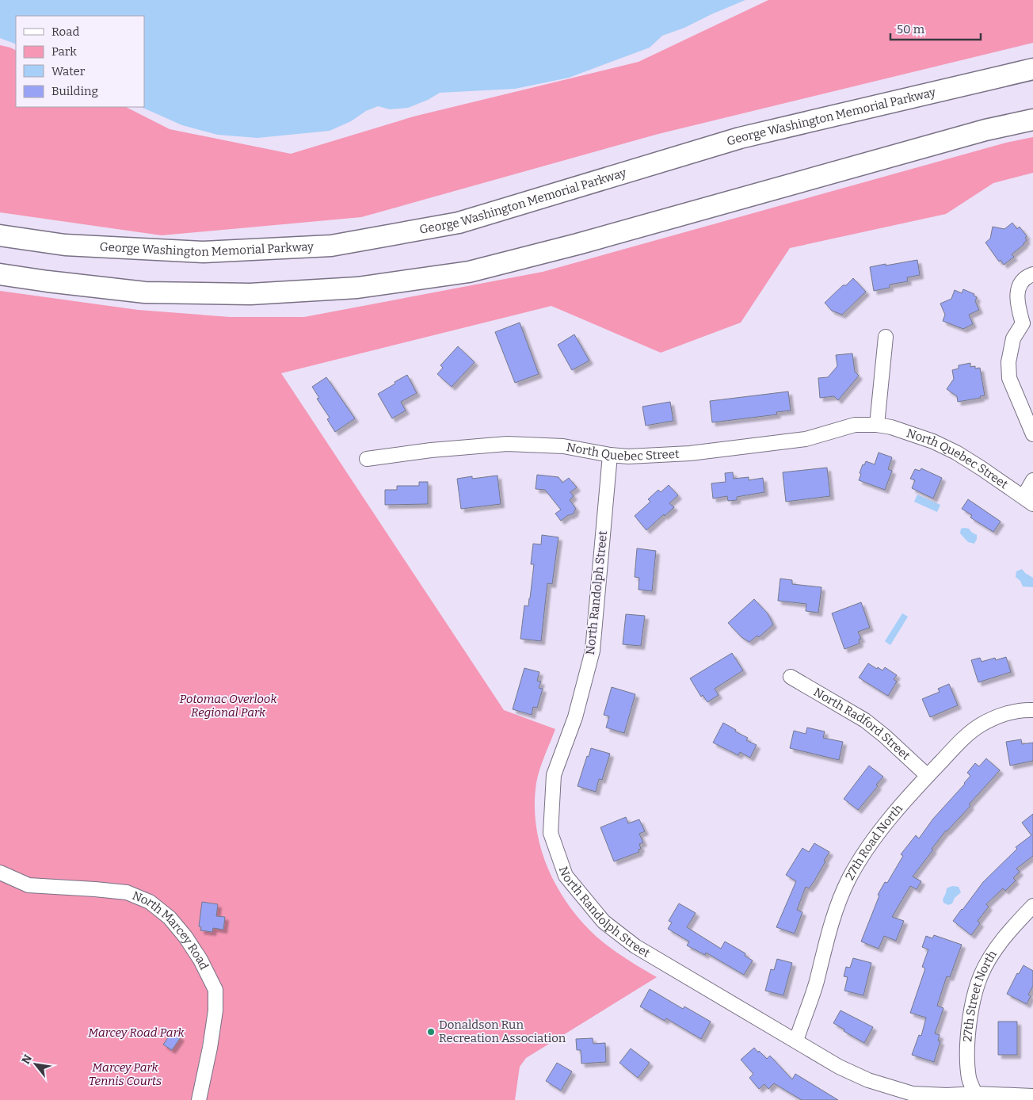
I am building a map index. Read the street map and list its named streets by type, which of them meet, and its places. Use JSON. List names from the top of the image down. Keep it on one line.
{"streets":{"highway":["George Washington Memorial Parkway"],"street":["North Quebec Street","North Randolph Street","North Radford Street","27th Road North","North Marcey Road","27th Street North"]},"crossings":[["North Quebec Street","North Randolph Street"],["North Randolph Street","27th Road North"],["North Randolph Street","27th Street North"],["North Radford Street","27th Road North"]],"parks":["Potomac Overlook Regional Park","Marcey Road Park","Marcey Park Tennis Courts"],"places":["Donaldson Run Recreation Association"],"legend":["Road","Park","Water","Building"],"scale_bar":"50 m","north":"top left"}
